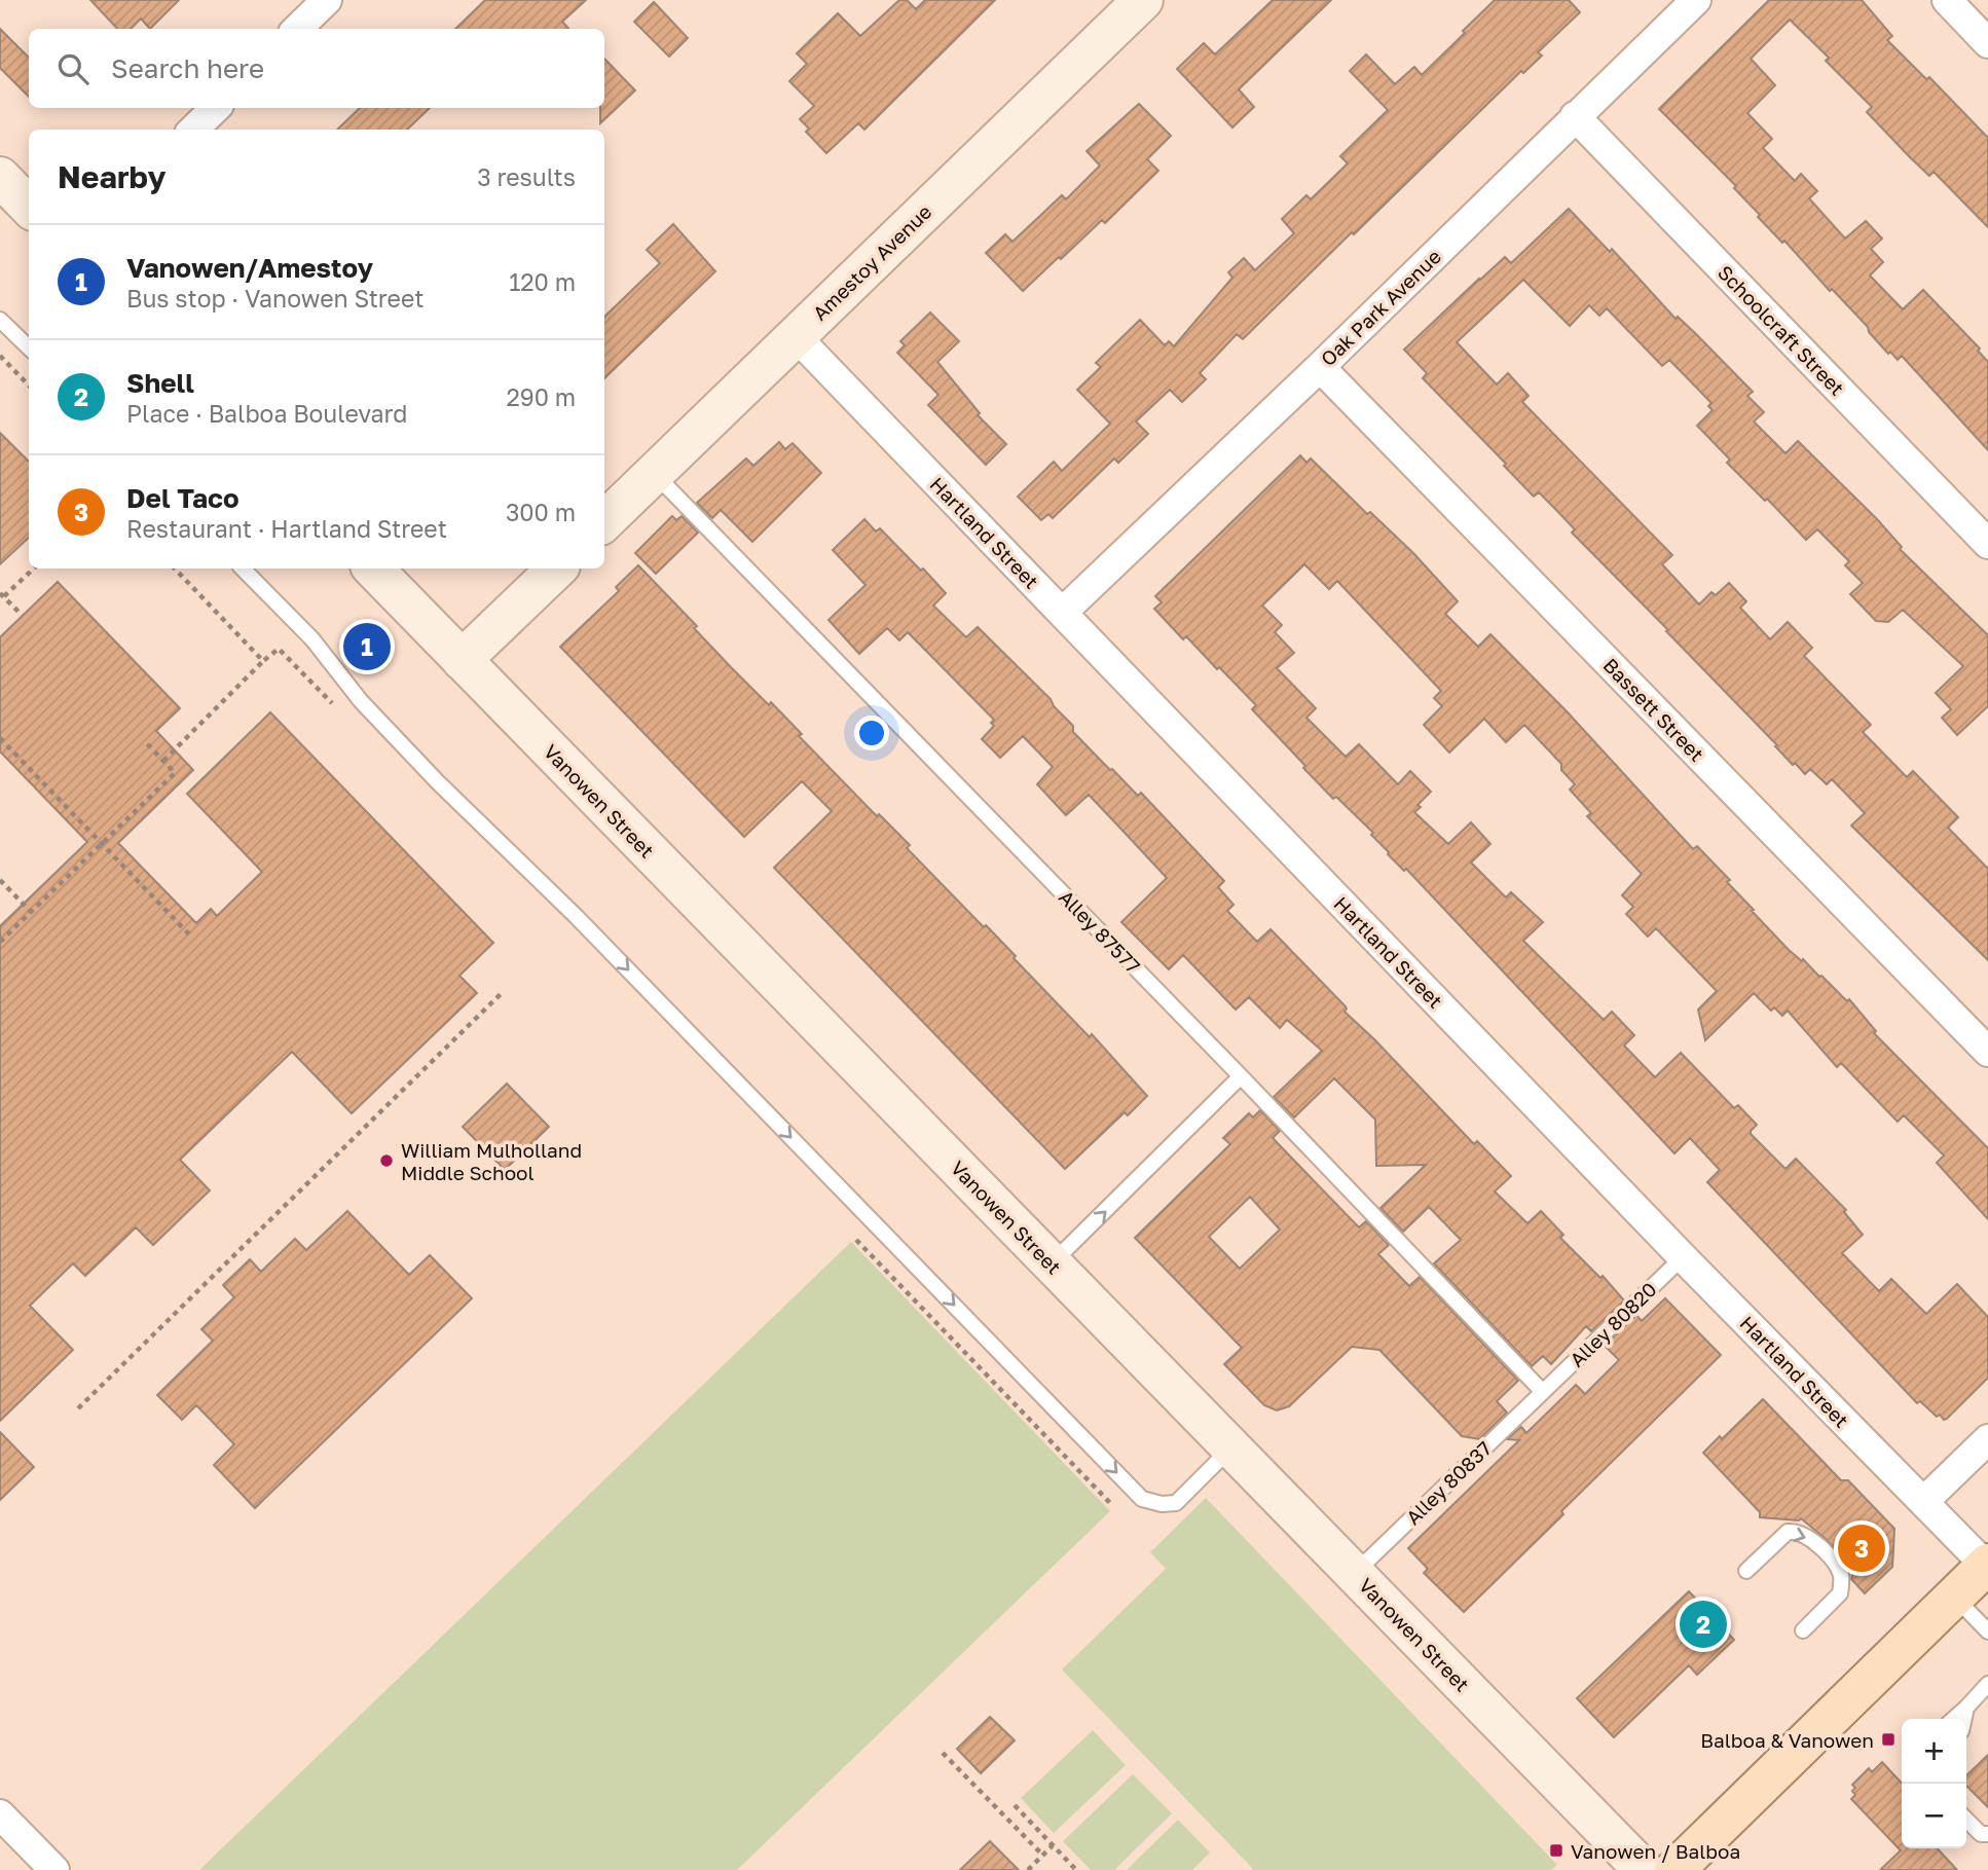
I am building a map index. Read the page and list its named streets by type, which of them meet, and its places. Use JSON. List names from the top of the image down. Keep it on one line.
{"streets":{"main road":["Amestoy Avenue","Vanowen Street"],"street":["Oak Park Avenue","Schoolcraft Street","Hartland Street","Bassett Street"],"lane":["Alley 87577","Alley 80820","Alley 80837"]},"crossings":[["Amestoy Avenue","Hartland Street"],["Amestoy Avenue","Alley 87577"],["Oak Park Avenue","Schoolcraft Street"],["Oak Park Avenue","Hartland Street"],["Oak Park Avenue","Bassett Street"],["Hartland Street","Alley 80820"],["Vanowen Street","Alley 80837"],["Alley 87577","Alley 80820"],["Alley 87577","Alley 80837"],["Alley 80820","Alley 80837"]],"places":{"other":["William Mulholland Middle School"],"transit":["Balboa & Vanowen","Vanowen / Balboa"]},"page":{"search":"Search here","heading":["Nearby","3 results"],"list":[{"mark":"1","name":"Vanowen/Amestoy","note":"Bus stop · Vanowen Street","value":"120 m"},{"mark":"2","name":"Shell","note":"Place · Balboa Boulevard","value":"290 m"},{"mark":"3","name":"Del Taco","note":"Restaurant · Hartland Street","value":"300 m"}],"pins":["1","3","2"],"map_buttons":["+","−"]}}
